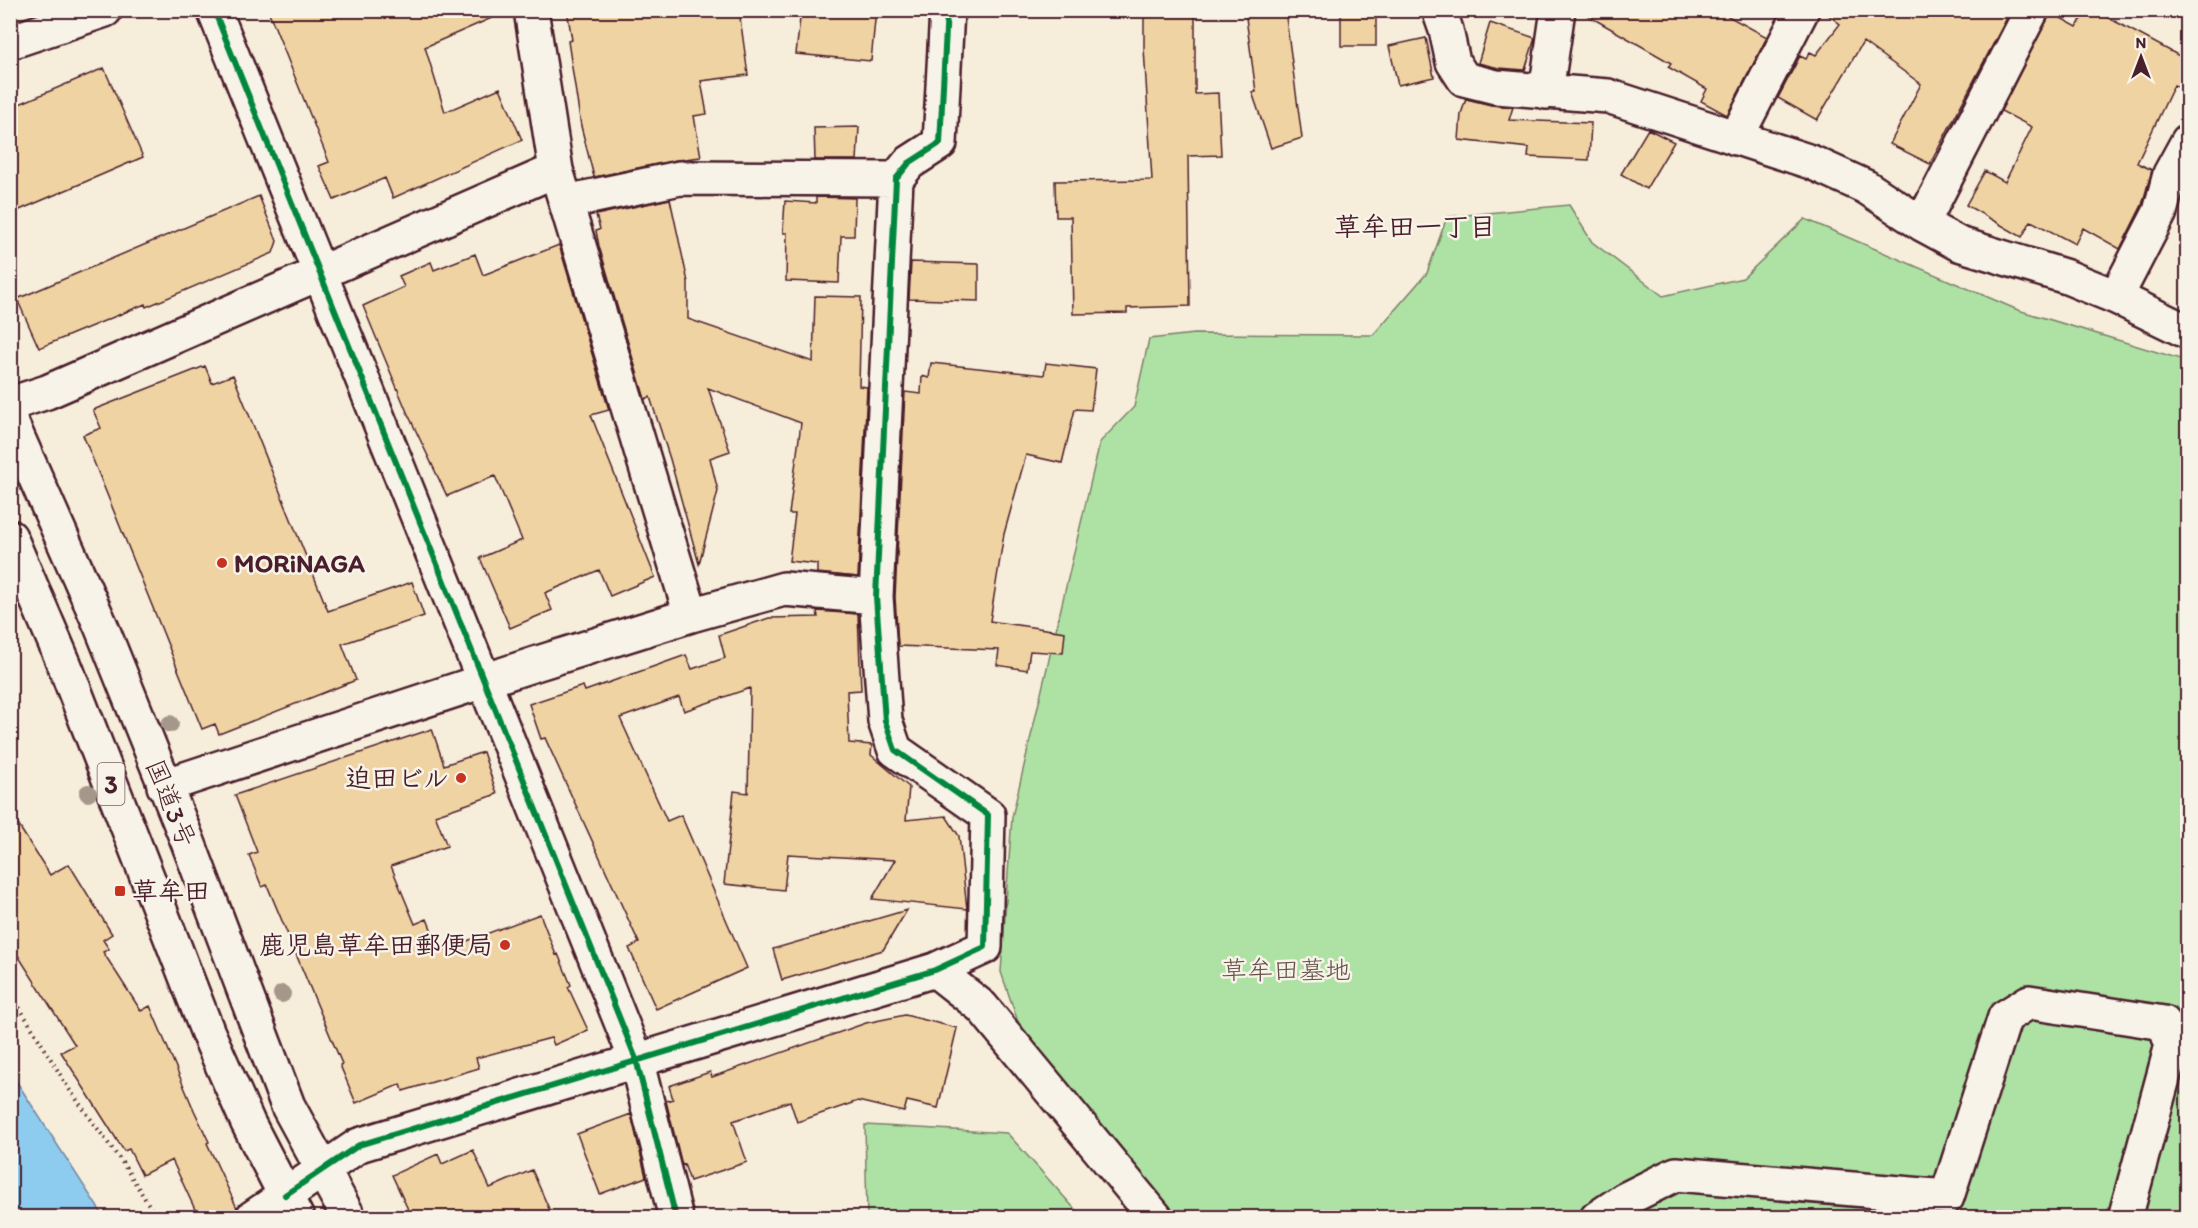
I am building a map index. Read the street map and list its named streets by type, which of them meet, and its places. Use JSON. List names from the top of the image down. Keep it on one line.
{"streets":{"main road":["3","国道3号"]},"districts":["草牟田一丁目"],"parks":["草牟田墓地"],"places":{"other":["MORiNAGA","迫田ビル","鹿児島草牟田郵便局"],"transit":["草牟田"]},"north":"top"}
